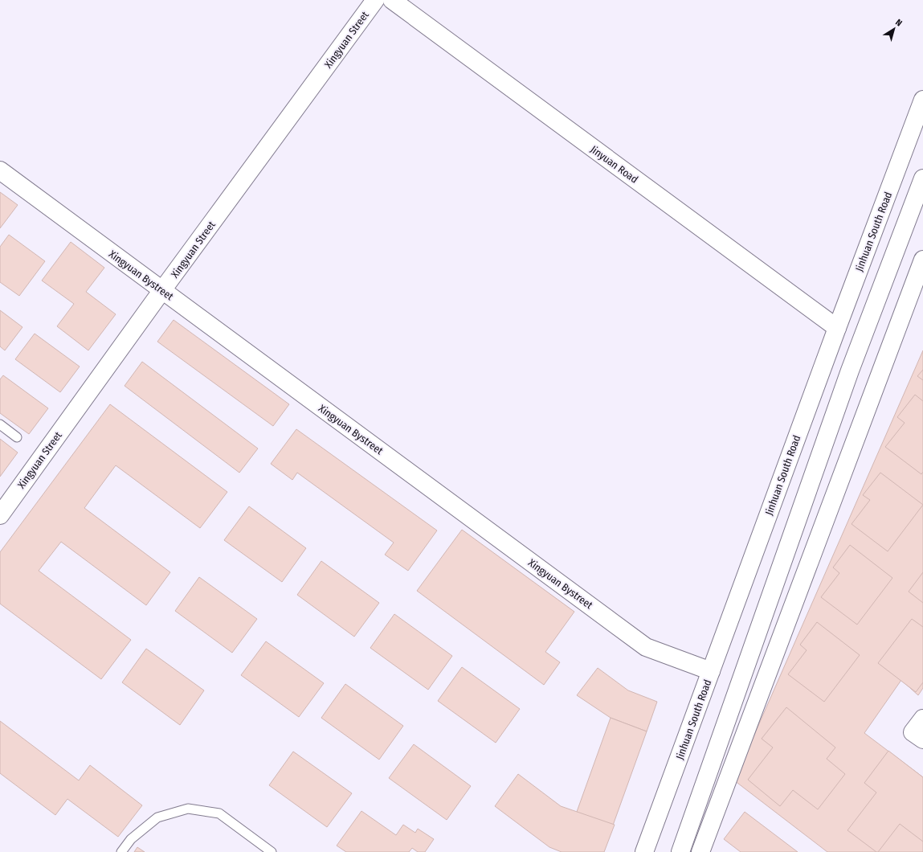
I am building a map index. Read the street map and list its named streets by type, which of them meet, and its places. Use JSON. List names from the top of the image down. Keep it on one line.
{"streets":{"street":["Xingyuan Street","Jinyuan Road","Jinhuan South Road","Xingyuan Bystreet"]},"crossings":[["Xingyuan Street","Xingyuan Bystreet"],["Jinyuan Road","Jinhuan South Road"],["Jinhuan South Road","Xingyuan Bystreet"]],"north":"top right"}
